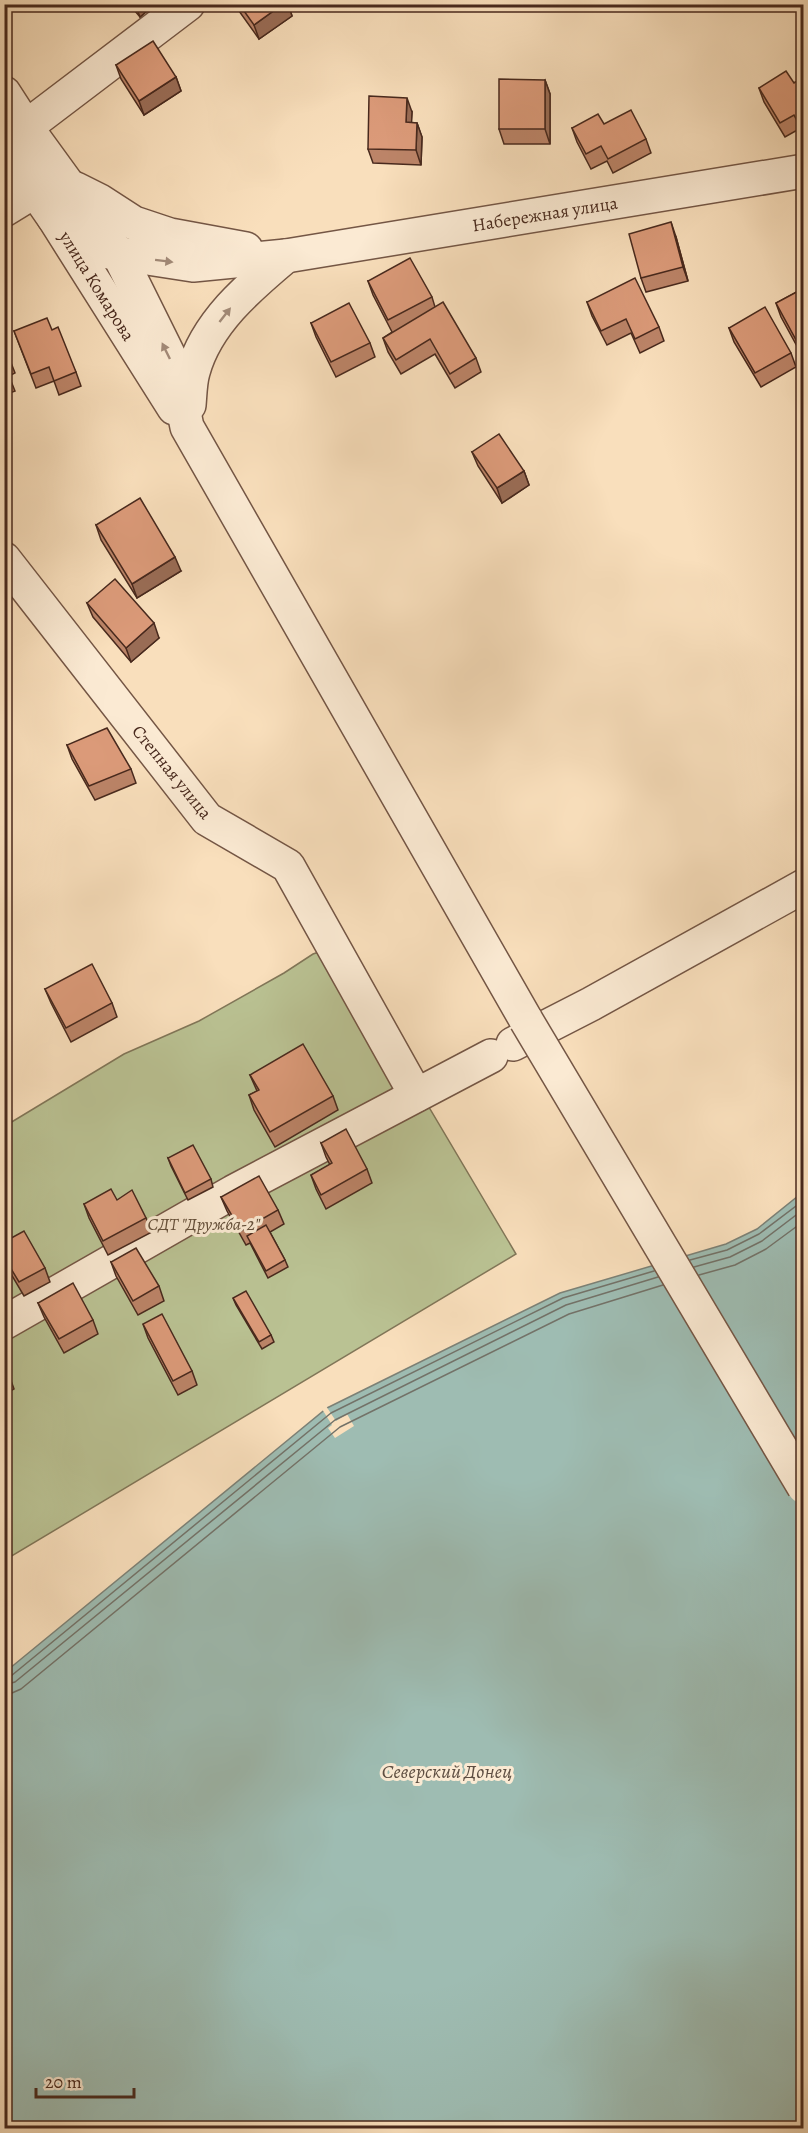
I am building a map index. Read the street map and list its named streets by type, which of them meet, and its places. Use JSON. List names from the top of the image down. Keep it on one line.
{"streets":{"street":["Набережная улица","улица Комарова","Степная улица"]},"crossings":[["Набережная улица","улица Комарова"]],"water":["Северский Донец"],"parks":["СДТ \"Дружба-2\""],"scale_bar":"20 m"}
